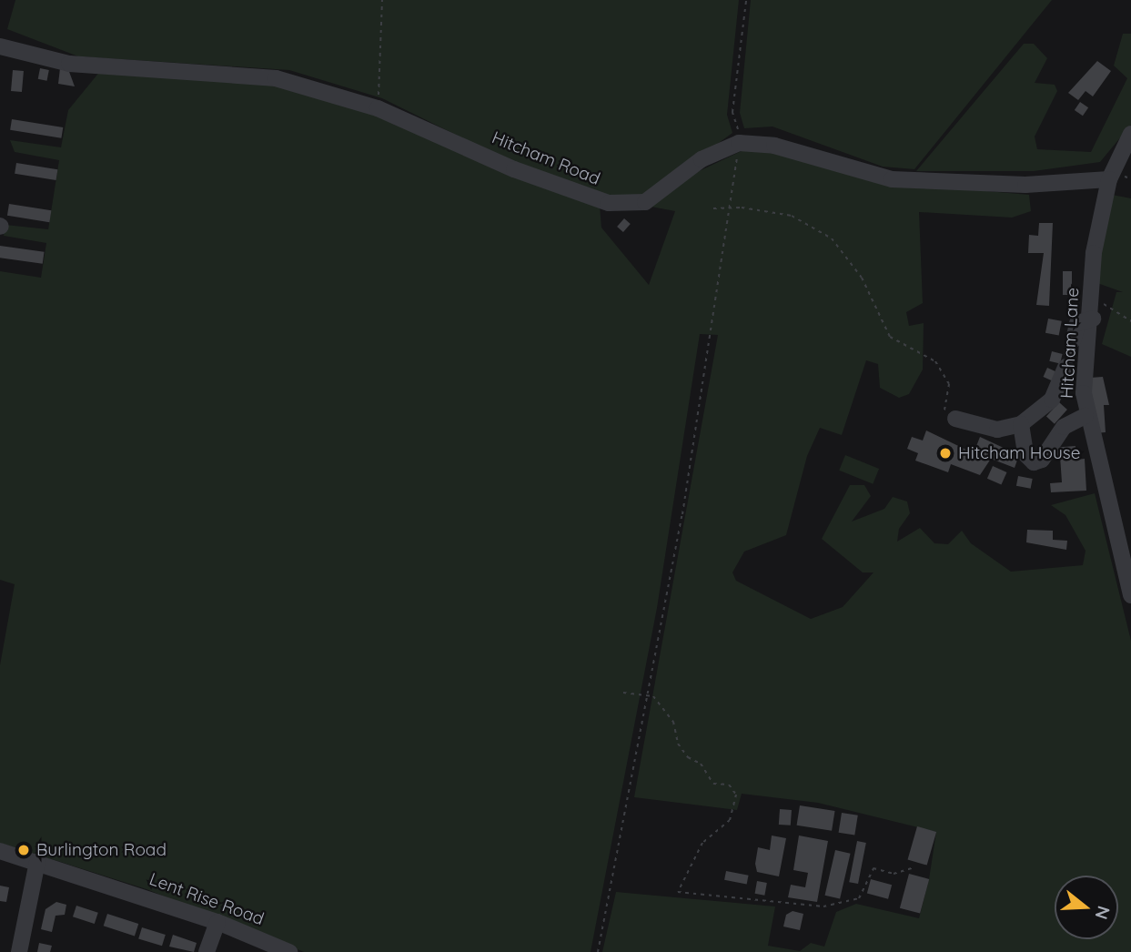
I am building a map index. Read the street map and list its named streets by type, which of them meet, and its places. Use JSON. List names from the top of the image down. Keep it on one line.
{"streets":{"street":["Hitcham Road","Hitcham Lane","Lent Rise Road"]},"crossings":[["Hitcham Road","Hitcham Lane"]],"places":["Hitcham House","Burlington Road"],"north":"right"}
